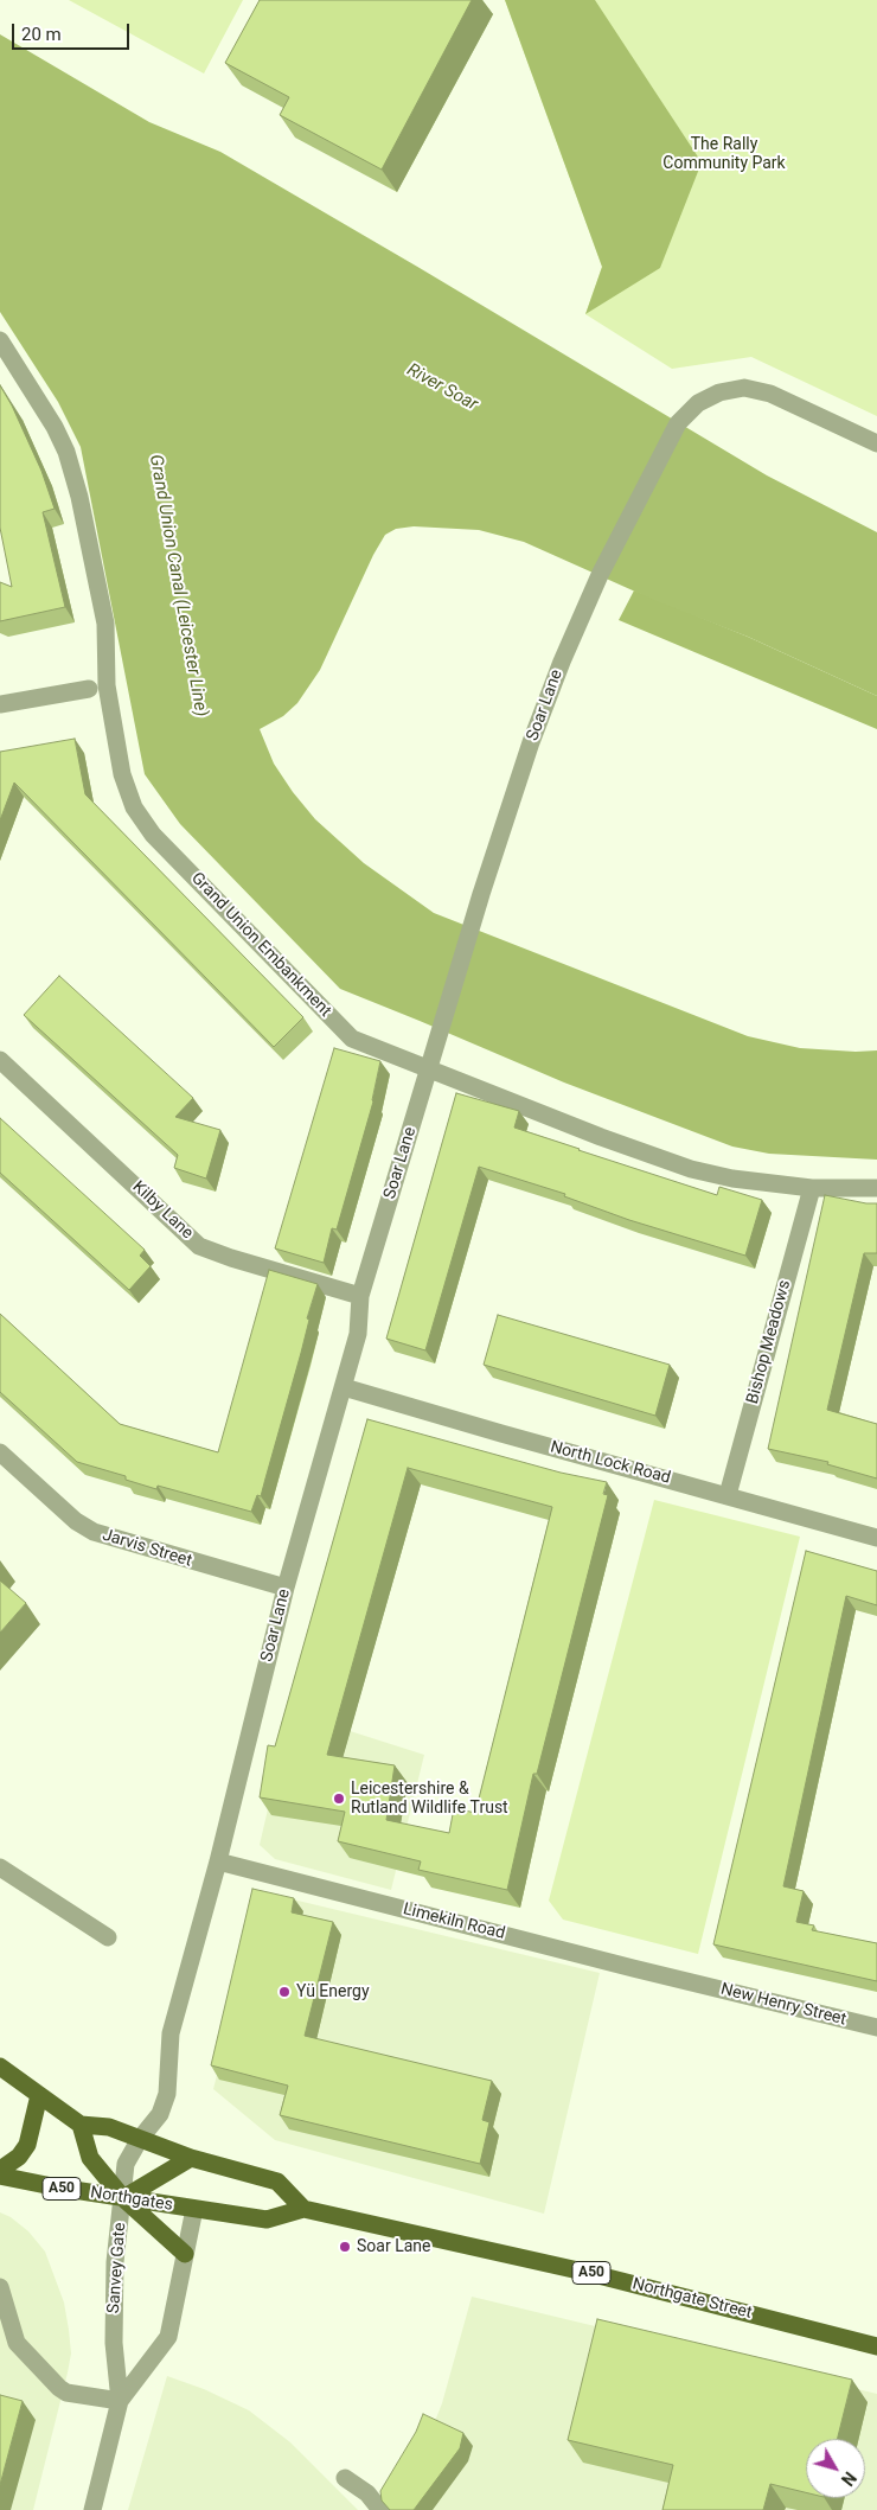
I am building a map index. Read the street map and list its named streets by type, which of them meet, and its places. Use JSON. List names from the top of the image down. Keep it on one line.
{"streets":{"main road":["A50","Northgates","Northgate Street"],"street":["Soar Lane","Grand Union Embankment","Kilby Lane","Bishop Meadows","North Lock Road","Jarvis Street","Limekiln Road","New Henry Street","Sanvey Gate"]},"crossings":[["Soar Lane","Grand Union Embankment"],["Soar Lane","Kilby Lane"],["Soar Lane","North Lock Road"],["Soar Lane","Jarvis Street"],["Soar Lane","Limekiln Road"],["Soar Lane","Sanvey Gate"],["Grand Union Embankment","Bishop Meadows"],["Bishop Meadows","North Lock Road"],["Limekiln Road","New Henry Street"],["Northgates","Sanvey Gate"],["Northgates","Northgate Street"],["Sanvey Gate","Northgate Street"]],"water":["River Soar","Grand Union Canal (Leicester Line)"],"parks":["The Rally Community Park"],"places":["Leicestershire & Rutland Wildlife Trust","Yü Energy","Soar Lane"],"scale_bar":"20 m","north":"bottom right"}
